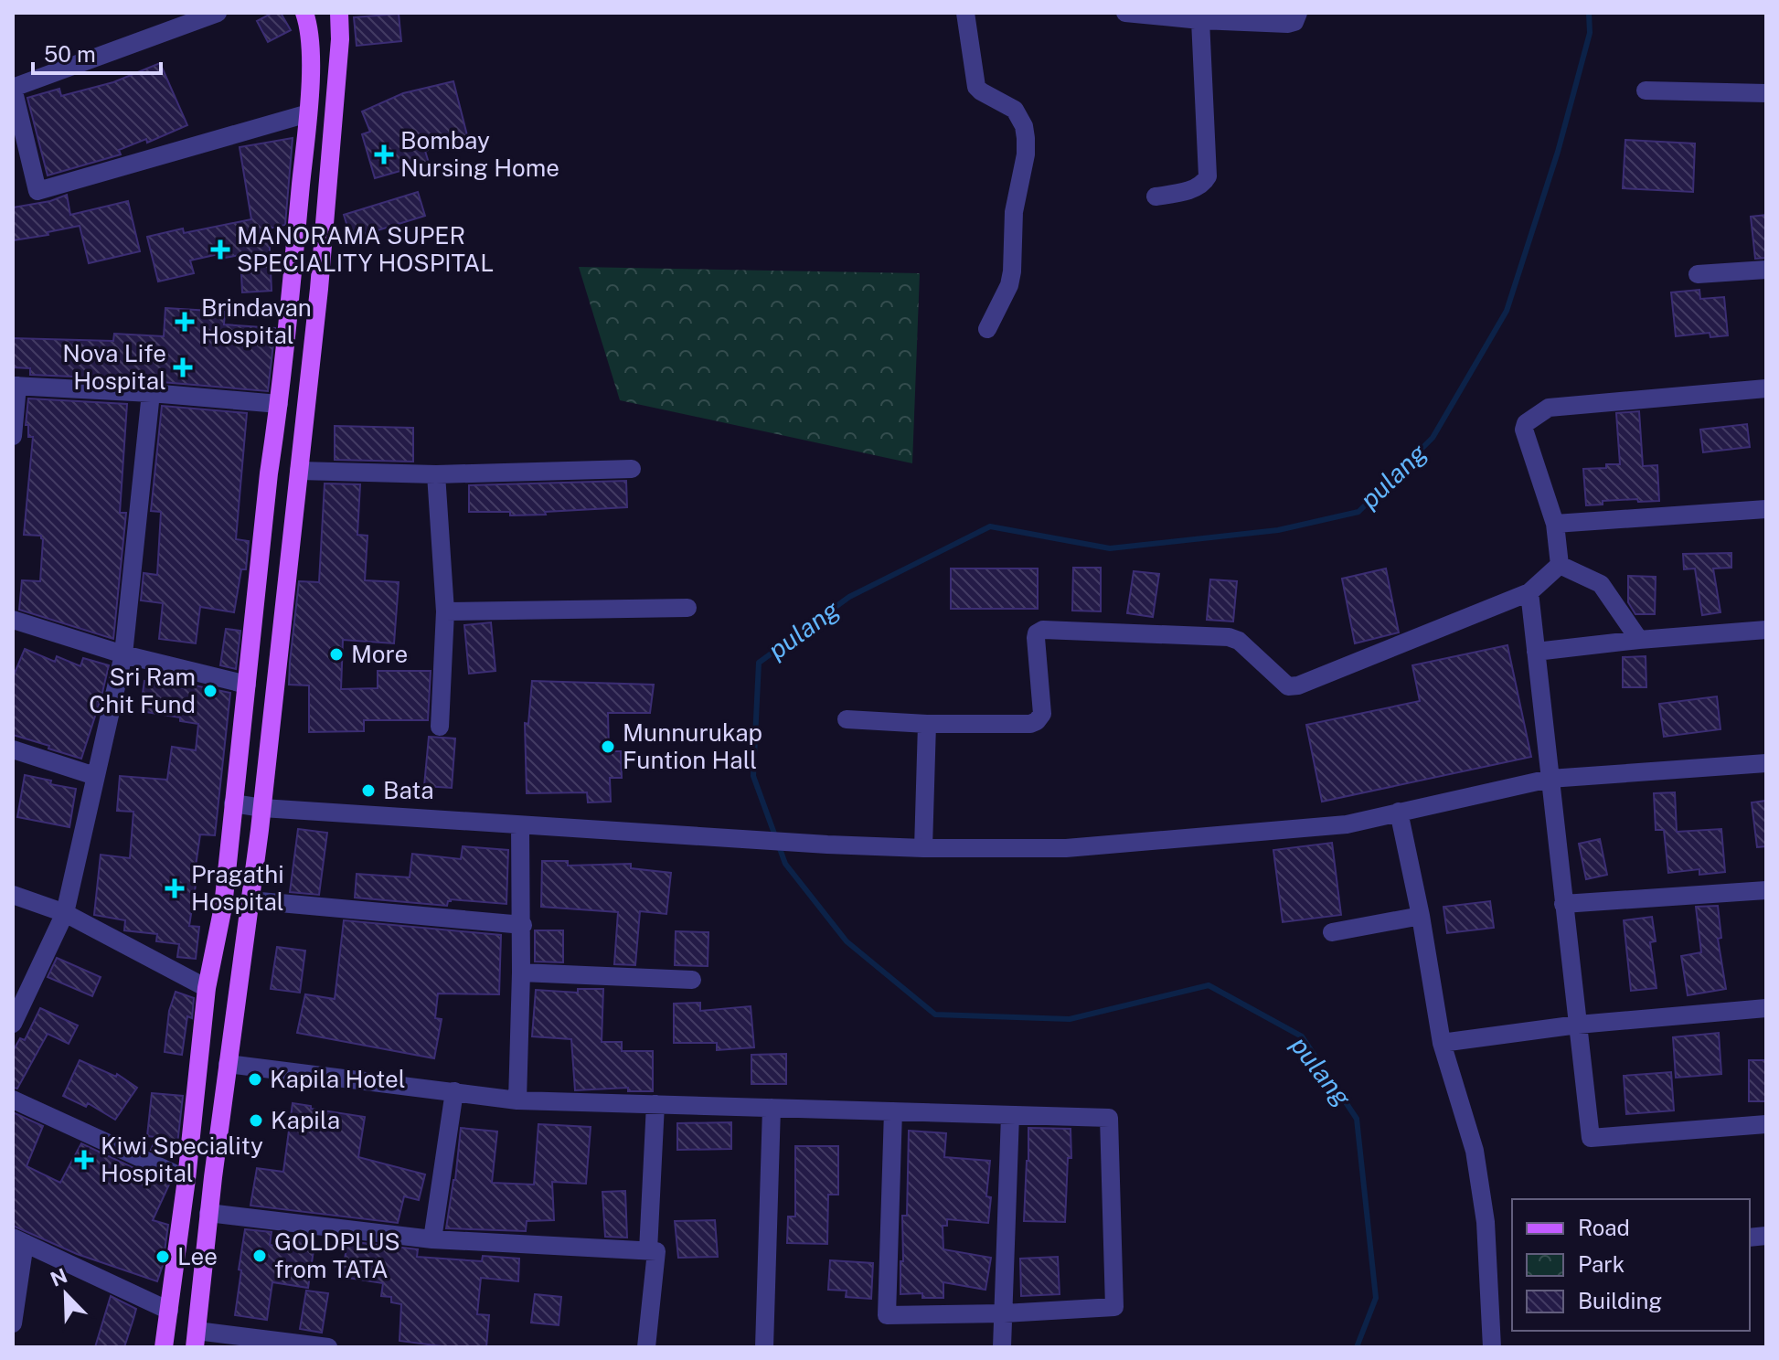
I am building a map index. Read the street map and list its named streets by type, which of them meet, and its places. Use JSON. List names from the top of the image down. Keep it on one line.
{"water":["pulang"],"places":{"health":["Bombay Nursing Home","MANORAMA SUPER SPECIALITY HOSPITAL","Brindavan Hospital","Nova Life Hospital","Pragathi Hospital","Kiwi Speciality Hospital"],"other":["More","Sri Ram Chit Fund","Munnurukap Funtion Hall","Bata","Kapila Hotel","Kapila","GOLDPLUS from TATA","Lee"]},"legend":["Road","Park","Building"],"scale_bar":"50 m","north":"top left"}
